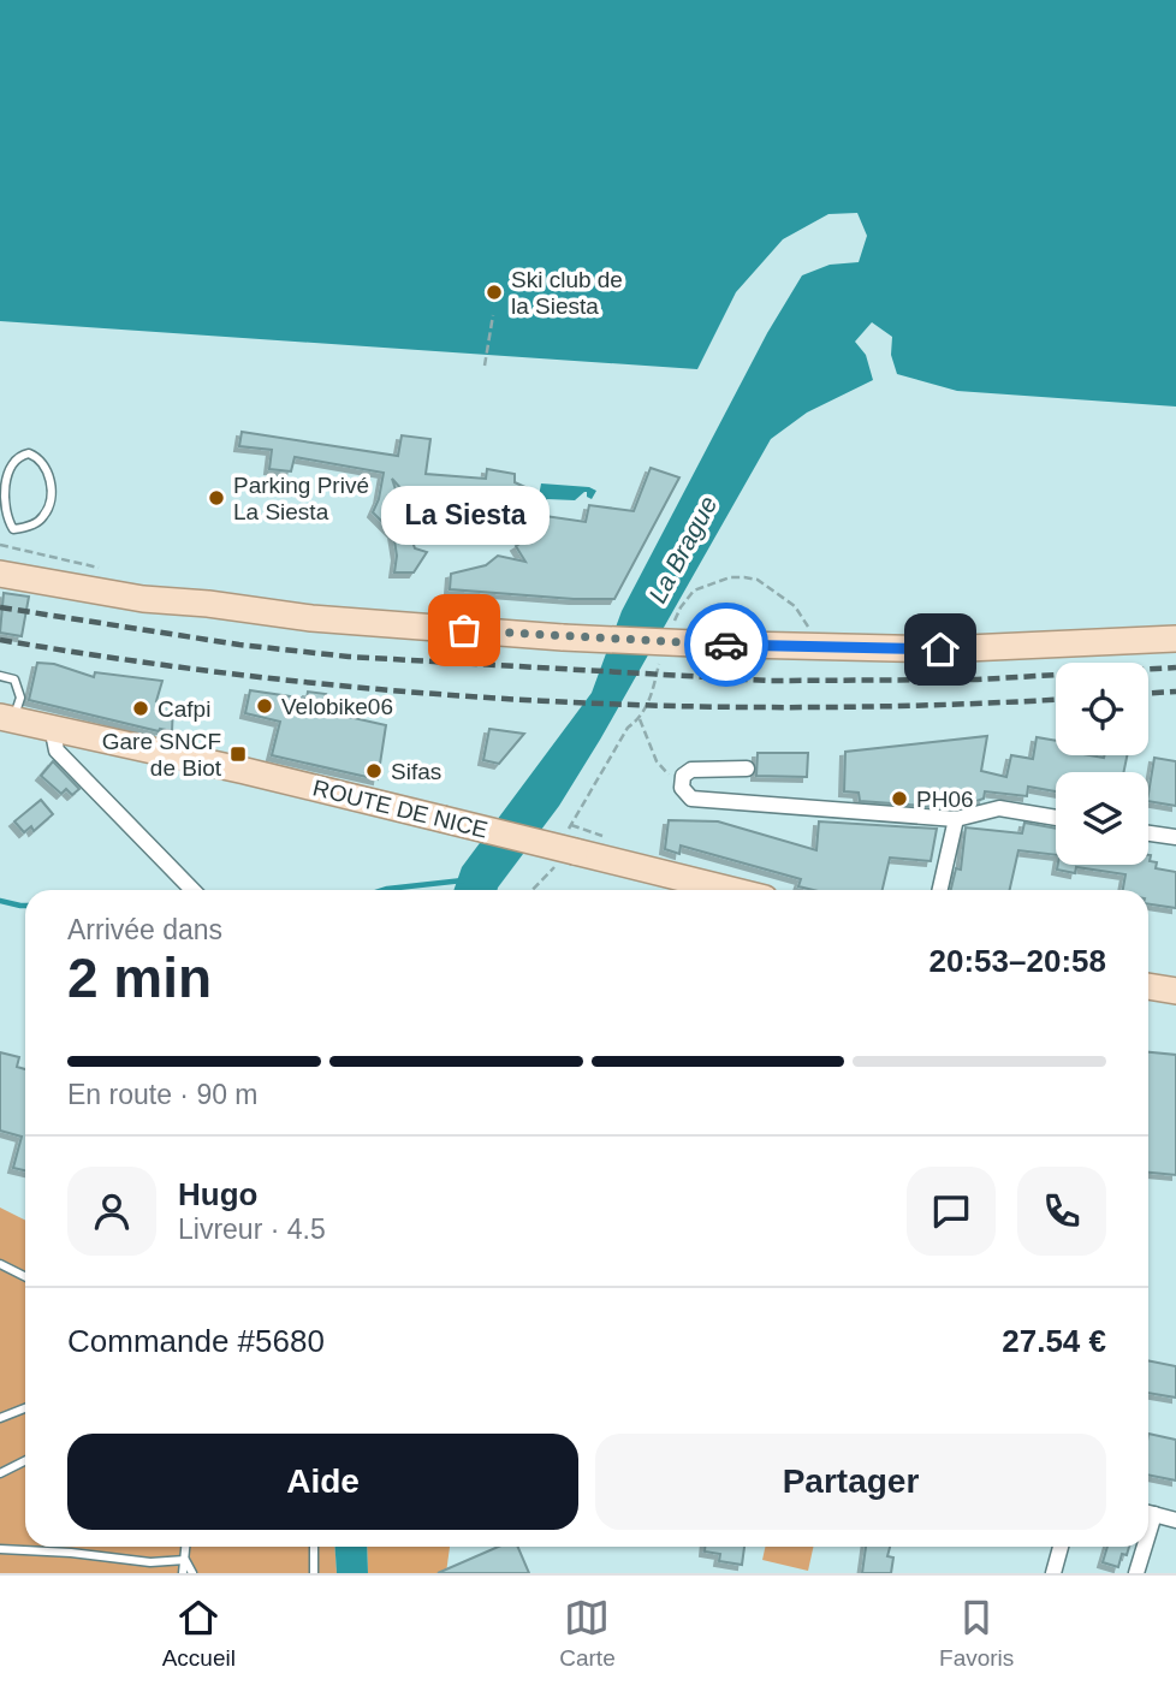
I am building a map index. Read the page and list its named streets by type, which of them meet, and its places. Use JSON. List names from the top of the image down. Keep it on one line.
{"streets":{"main road":["ROUTE DE NICE"]},"water":["La Brague"],"places":{"other":["Ski club de la Siesta","Parking Privé La Siesta","La Siesta","Velobike06","Cafpi","Sifas","PH06"],"transit":["Gare SNCF de Biot"]},"page":{"bubble":"La Siesta","heading":["2 min","Arrivée dans","20:53–20:58"],"panel":["Hugo","Livreur · 4.5","Commande #5680","27.54 €"],"bar":"En route · 90 m","buttons":["Aide","Partager"],"tabs":["Accueil","Carte","Favoris"]}}
